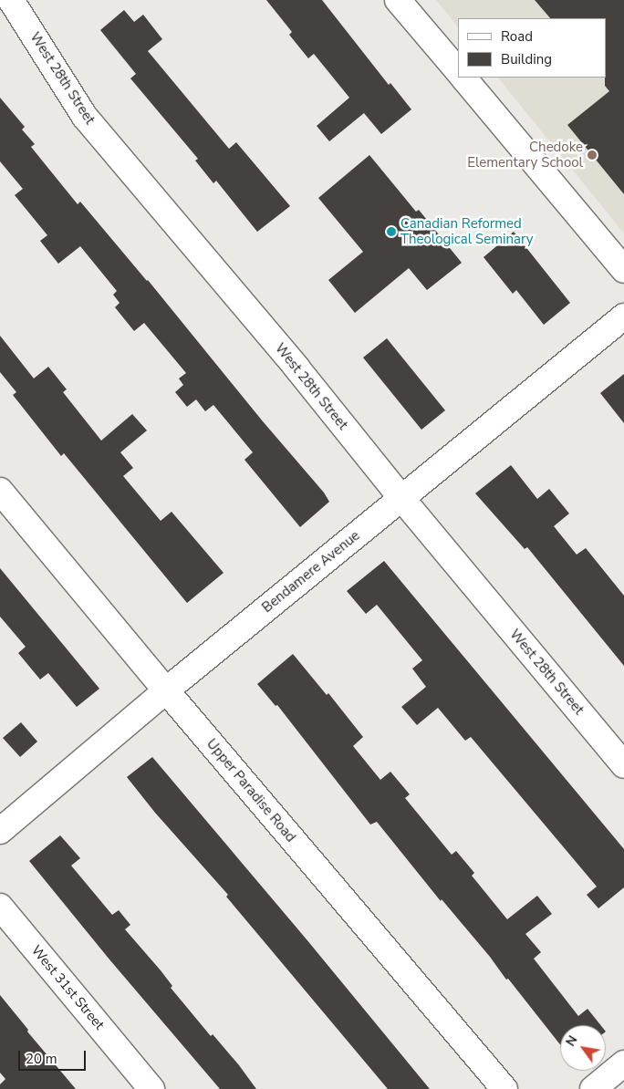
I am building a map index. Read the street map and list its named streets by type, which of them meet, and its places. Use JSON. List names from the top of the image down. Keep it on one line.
{"streets":{"street":["West 28th Street","Bendamere Avenue","Upper Paradise Road","West 31st Street"]},"crossings":[["West 28th Street","Bendamere Avenue"],["Bendamere Avenue","Upper Paradise Road"]],"places":["Chedoke Elementary School","Canadian Reformed Theological Seminary"],"legend":["Road","Building"],"scale_bar":"20 m","north":"top left"}
